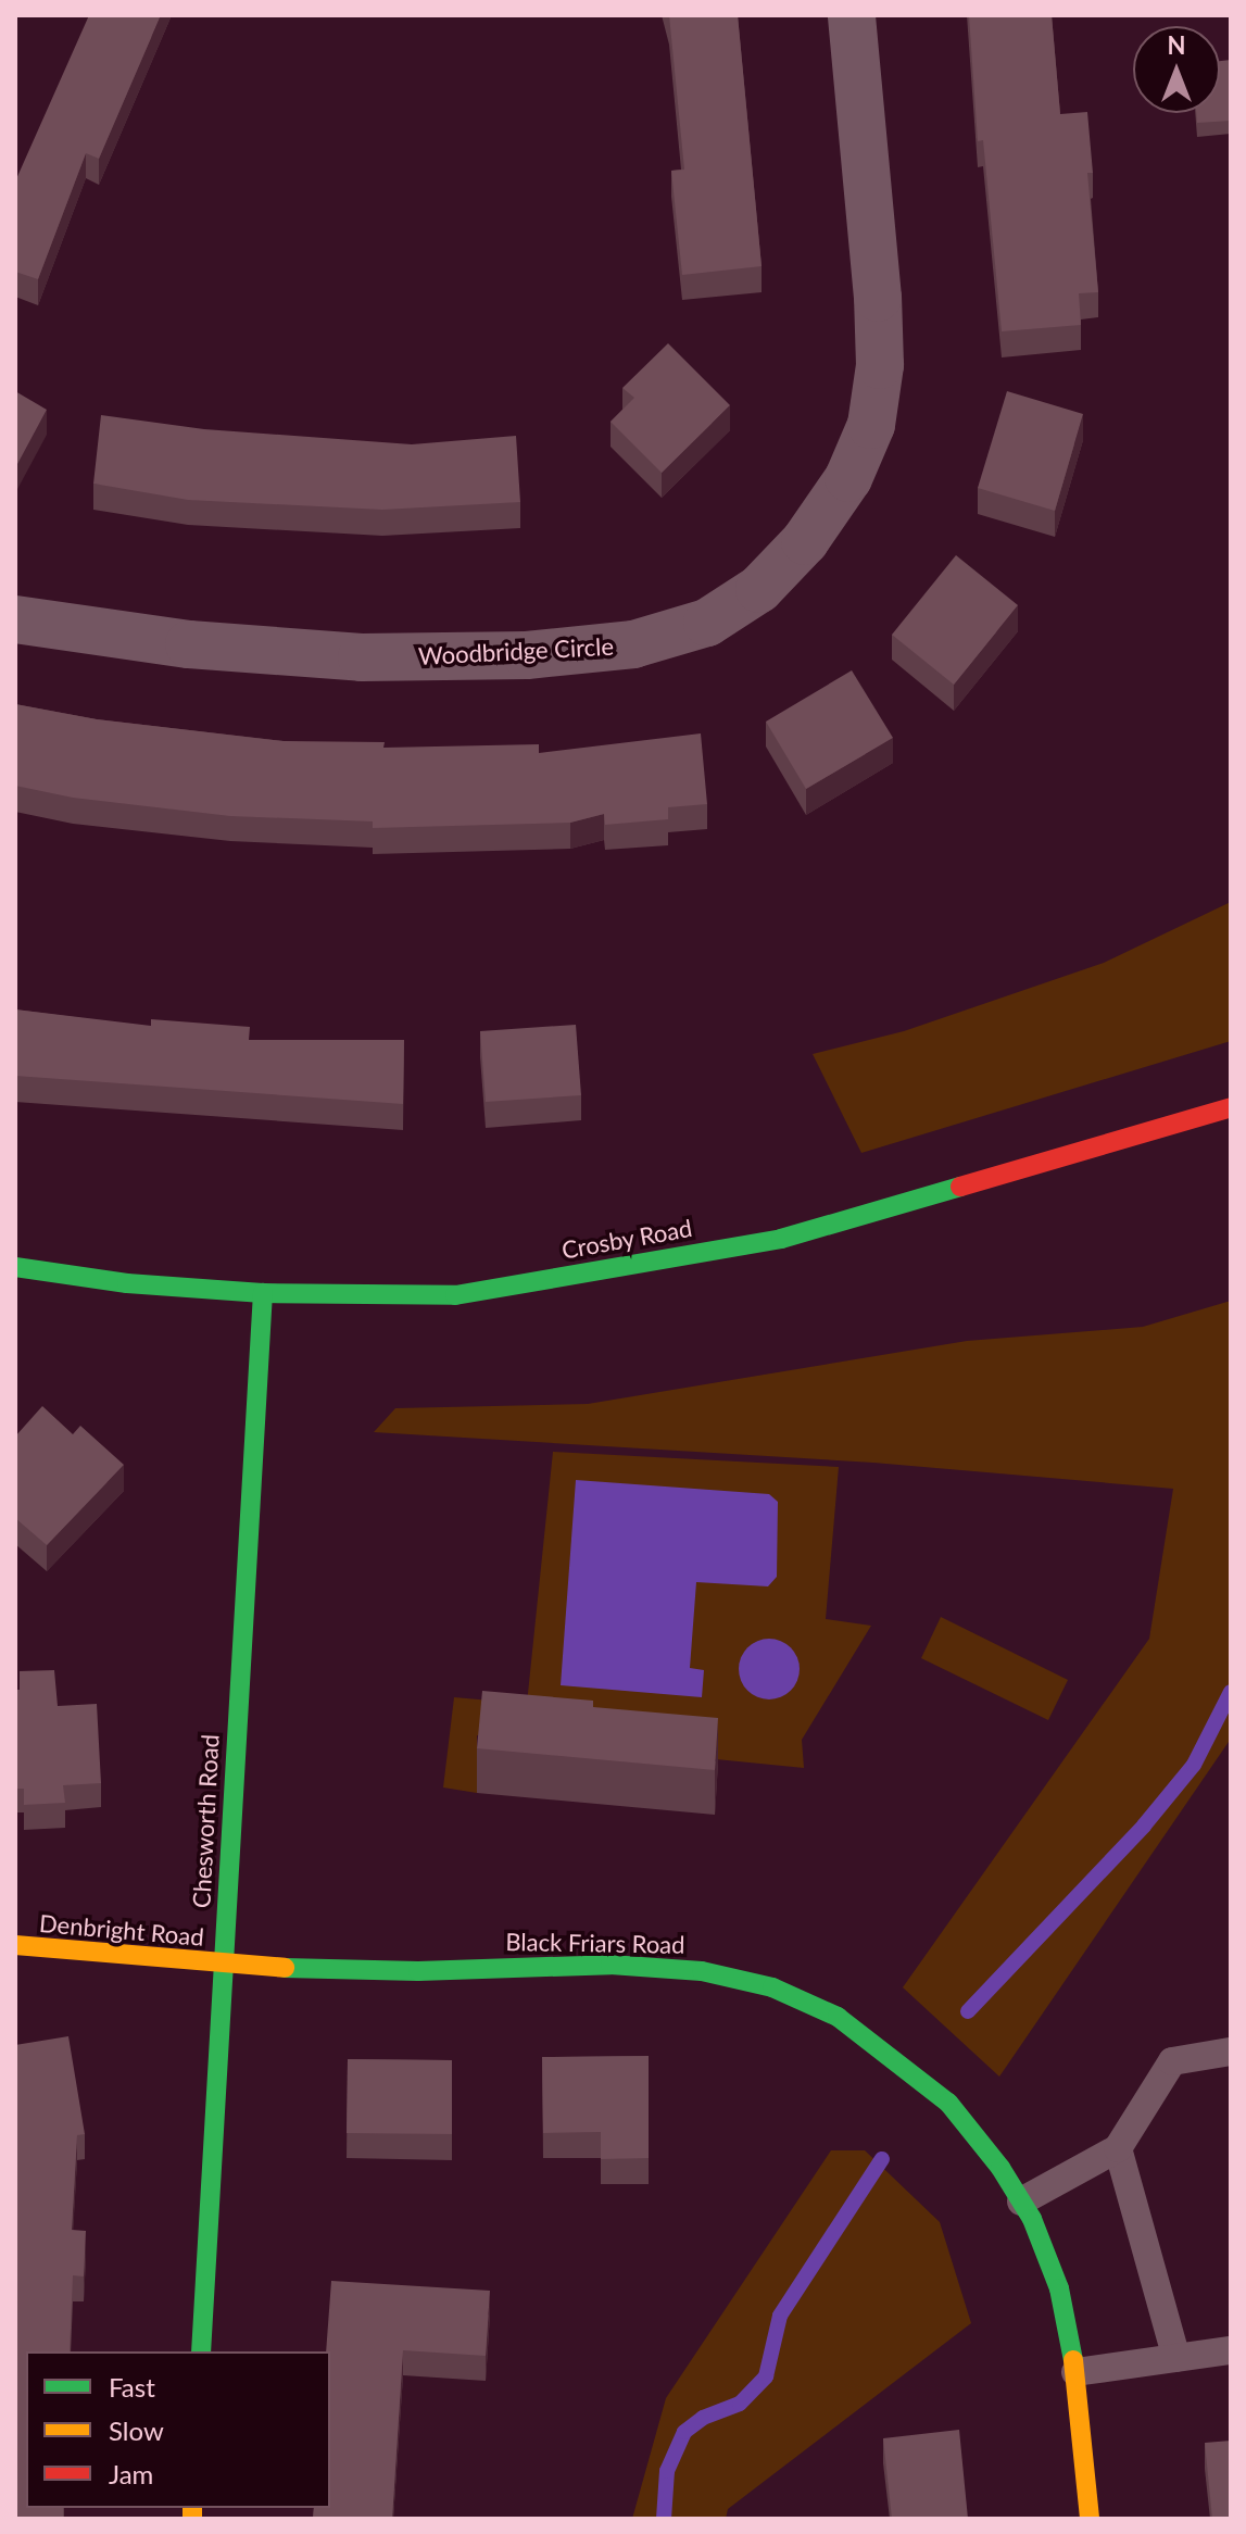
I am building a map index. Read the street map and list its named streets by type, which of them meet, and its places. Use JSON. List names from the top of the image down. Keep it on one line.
{"streets":{"street":["Woodbridge Circle","Crosby Road","Chesworth Road","Denbright Road","Black Friars Road"]},"crossings":[["Crosby Road","Chesworth Road"],["Chesworth Road","Denbright Road"],["Chesworth Road","Black Friars Road"],["Denbright Road","Black Friars Road"]],"legend":["Fast","Slow","Jam"],"north":"top"}
